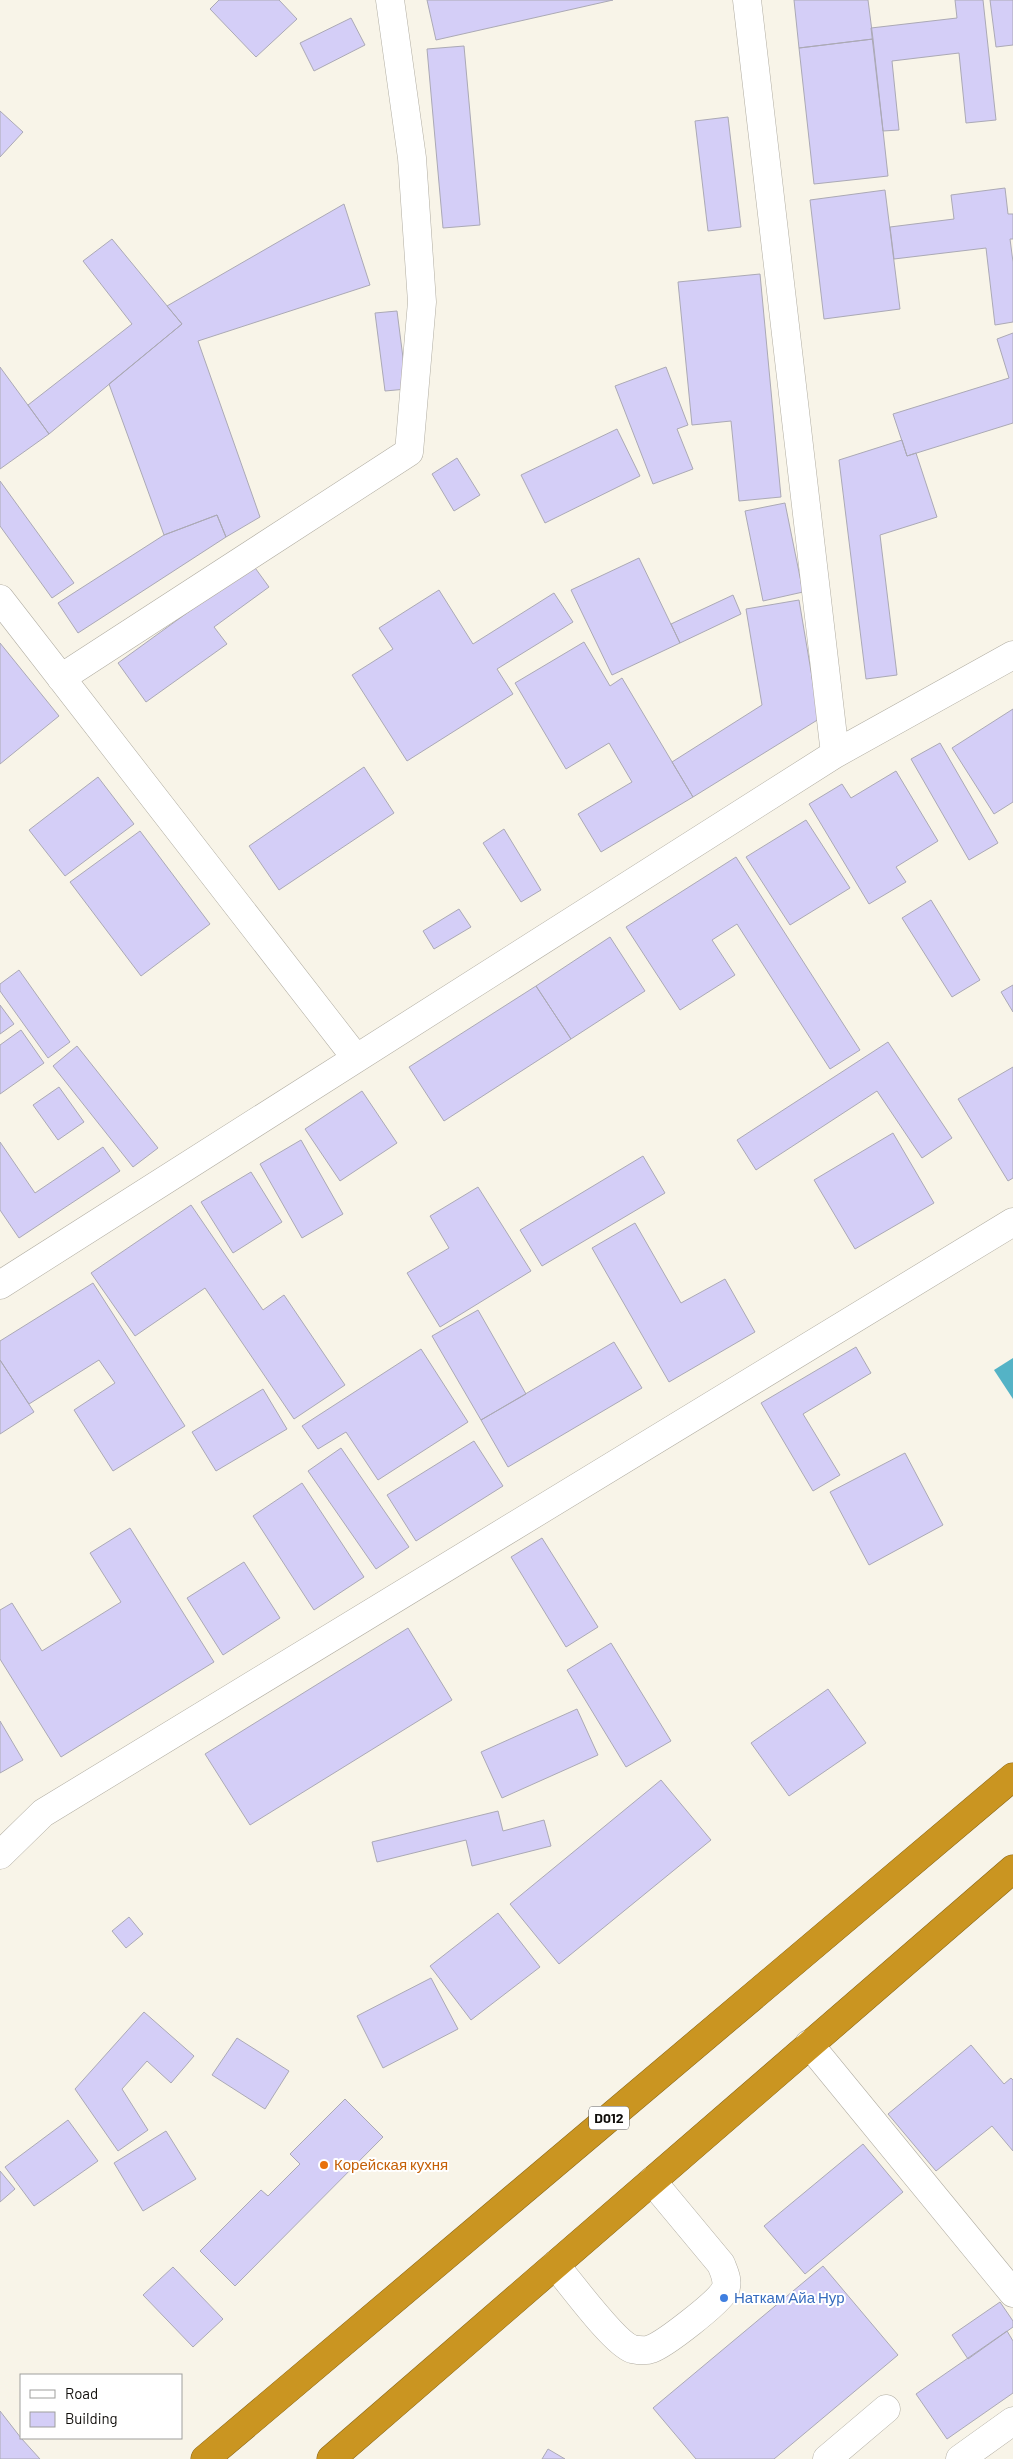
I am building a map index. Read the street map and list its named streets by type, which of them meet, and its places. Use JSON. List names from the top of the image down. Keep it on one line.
{"streets":{"highway":["D012"]},"places":["Корейская кухня","Наткам Айа Нур"],"legend":["Road","Building"]}
